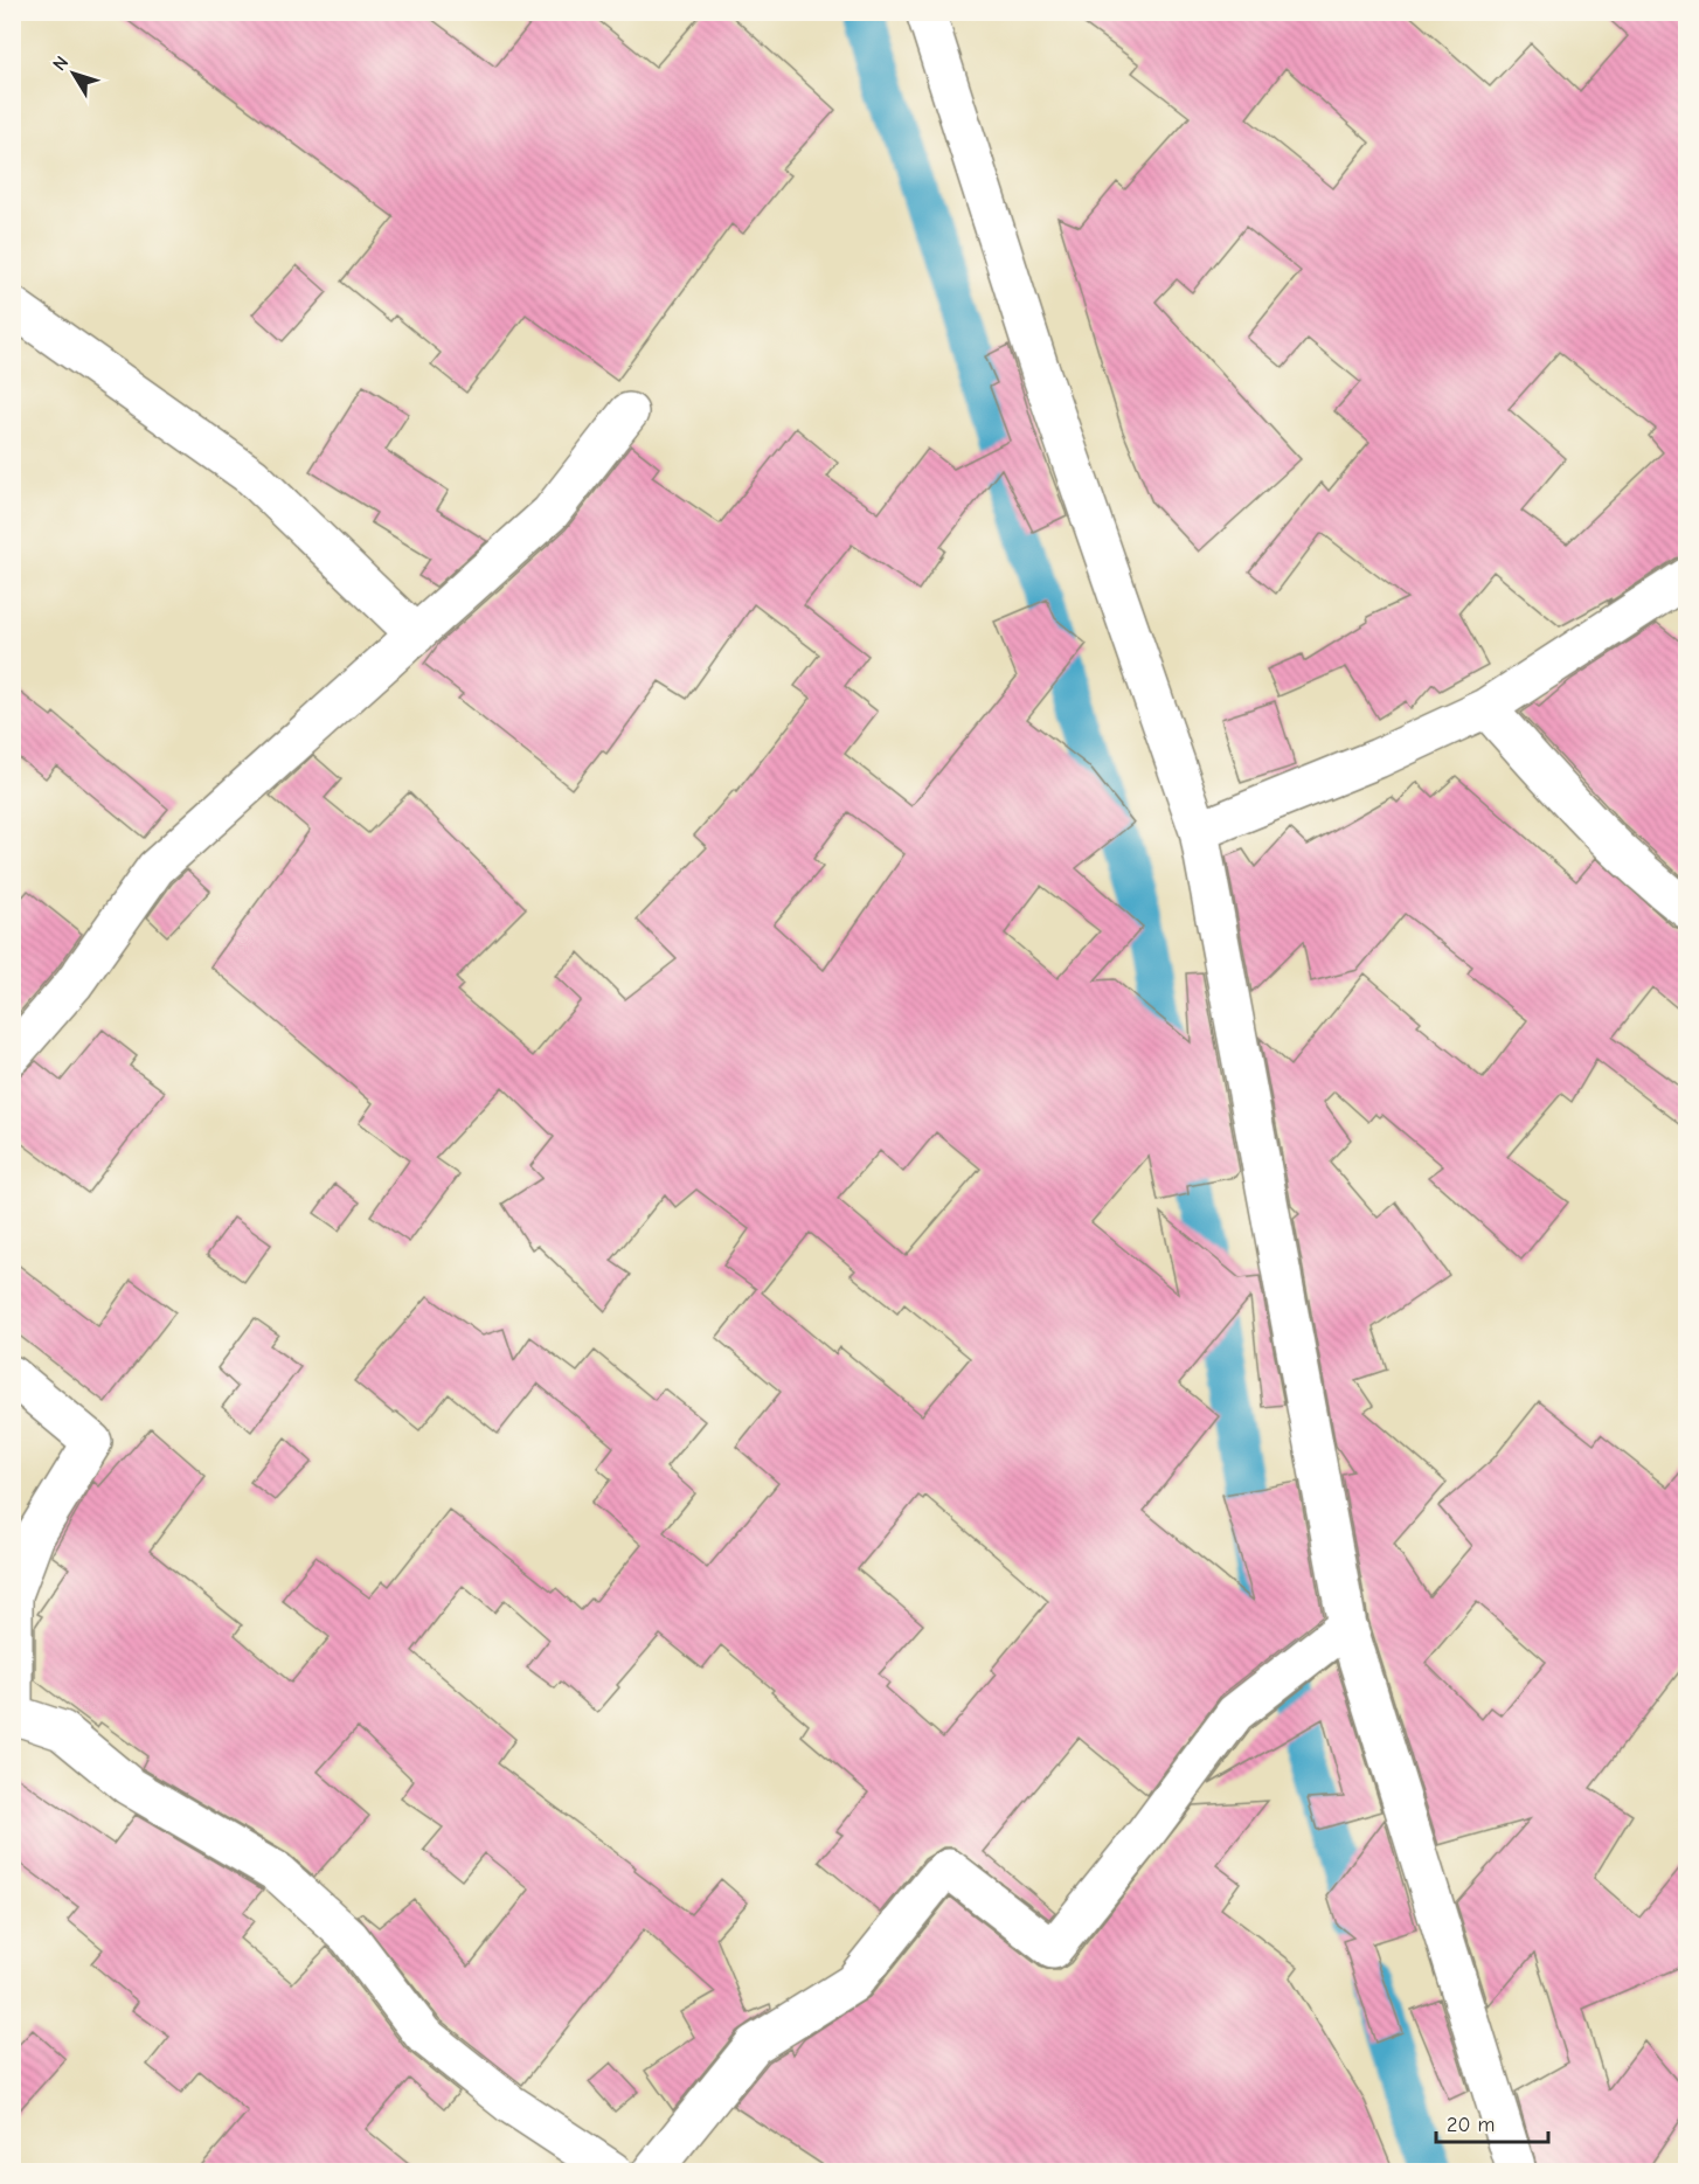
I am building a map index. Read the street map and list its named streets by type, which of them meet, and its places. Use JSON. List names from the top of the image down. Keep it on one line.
{"scale_bar":"20 m","north":"top left"}
